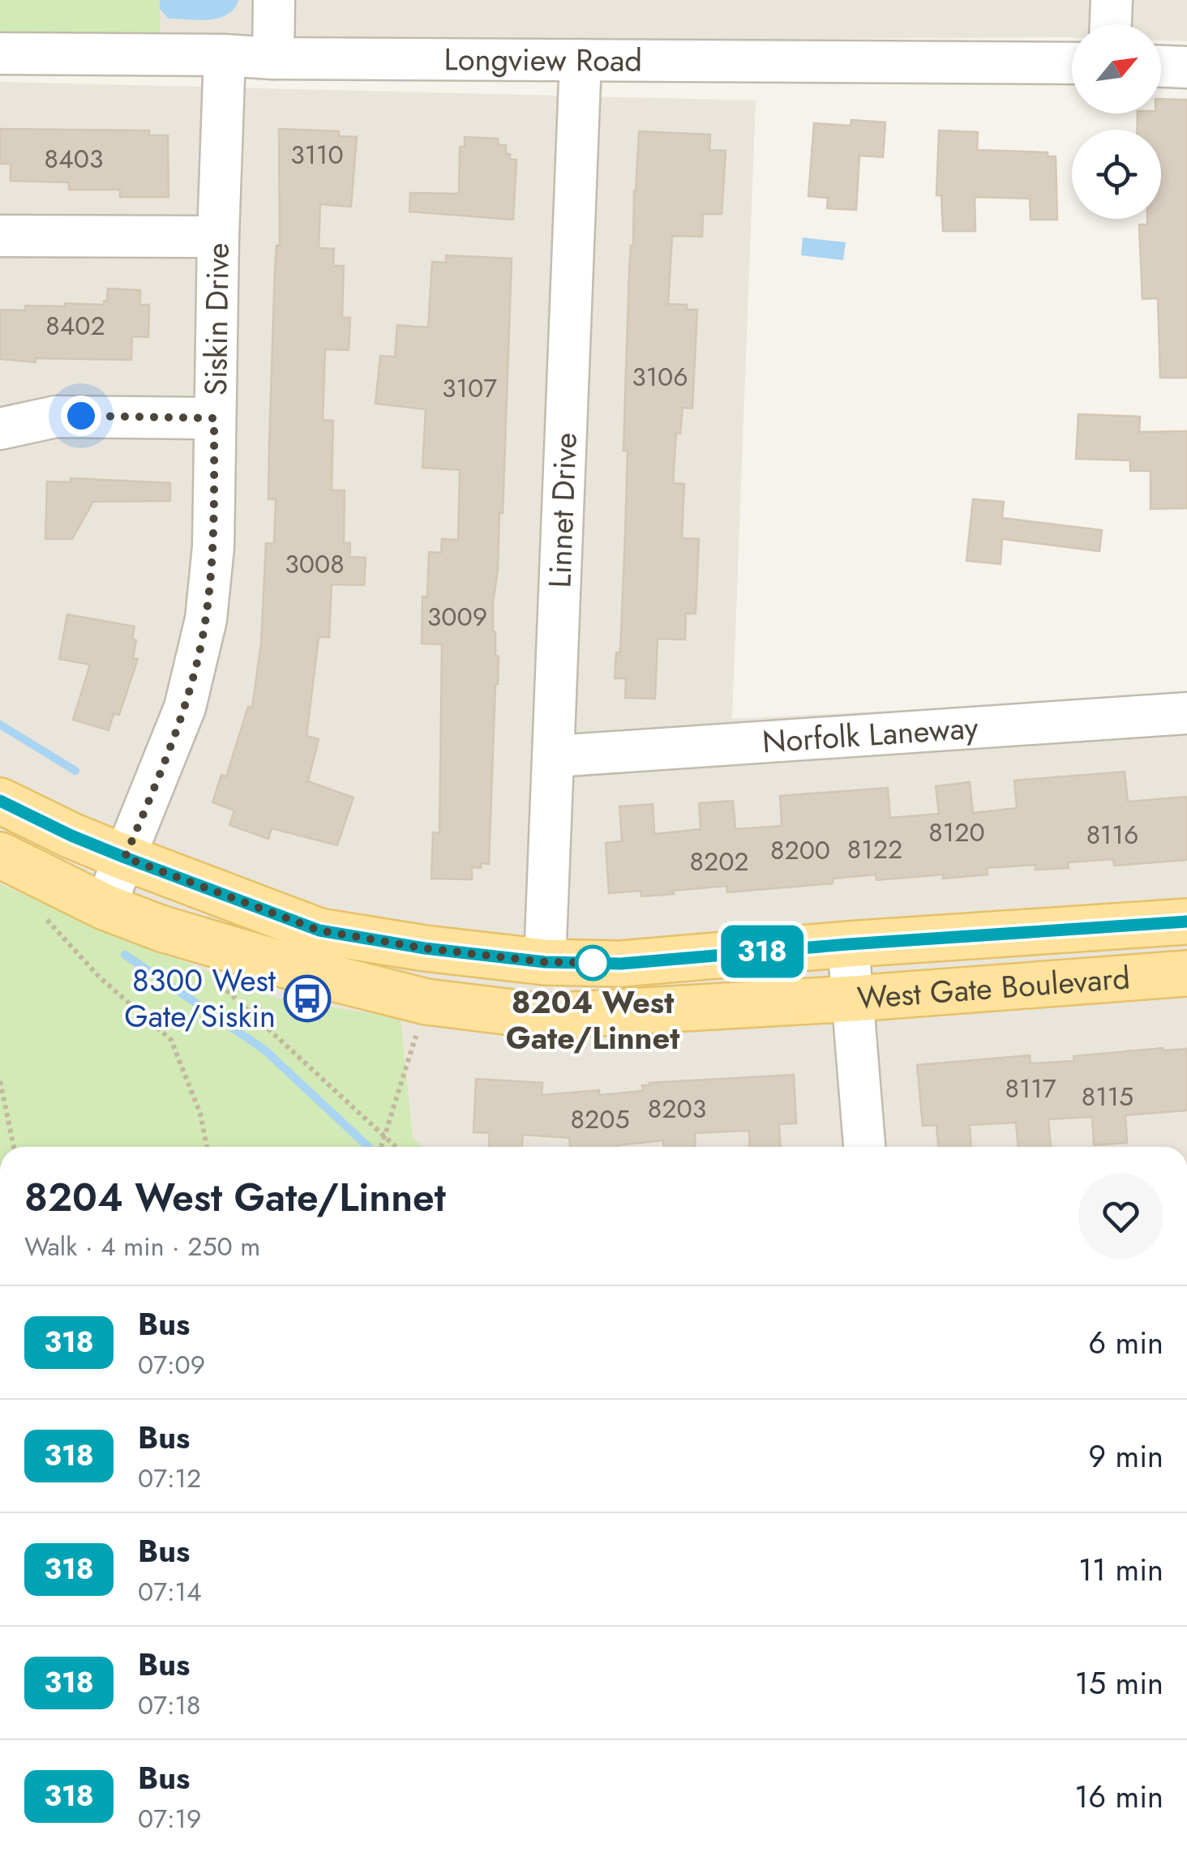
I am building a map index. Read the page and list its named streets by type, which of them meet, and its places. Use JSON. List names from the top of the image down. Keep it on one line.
{"streets":{"main road":["West Gate Boulevard"],"street":["Longview Road","Siskin Drive","Linnet Drive","Norfolk Laneway"]},"crossings":[["Longview Road","Siskin Drive"],["Longview Road","Linnet Drive"],["Siskin Drive","West Gate Boulevard"],["Linnet Drive","Norfolk Laneway"],["Linnet Drive","West Gate Boulevard"]],"places":{"other":["8204 West Gate/Linnet"],"bus stop":["8300 West Gate/Siskin"]},"lines":["bus line 318"],"house_numbers":["3110","8403","8402","3106","3107","3008","3009","8120","8116","8122","8200","8202","8117","8115","8203","8205"],"north":"top right","page":{"on_map":"318","heading":["8204 West Gate/Linnet","Walk · 4 min · 250 m"],"list":[{"mark":"318","name":"Bus","note":"07:09","value":"6 min"},{"mark":"318","name":"Bus","note":"07:12","value":"9 min"},{"mark":"318","name":"Bus","note":"07:14","value":"11 min"},{"mark":"318","name":"Bus","note":"07:18","value":"15 min"},{"mark":"318","name":"Bus","note":"07:19","value":"16 min"}]}}
